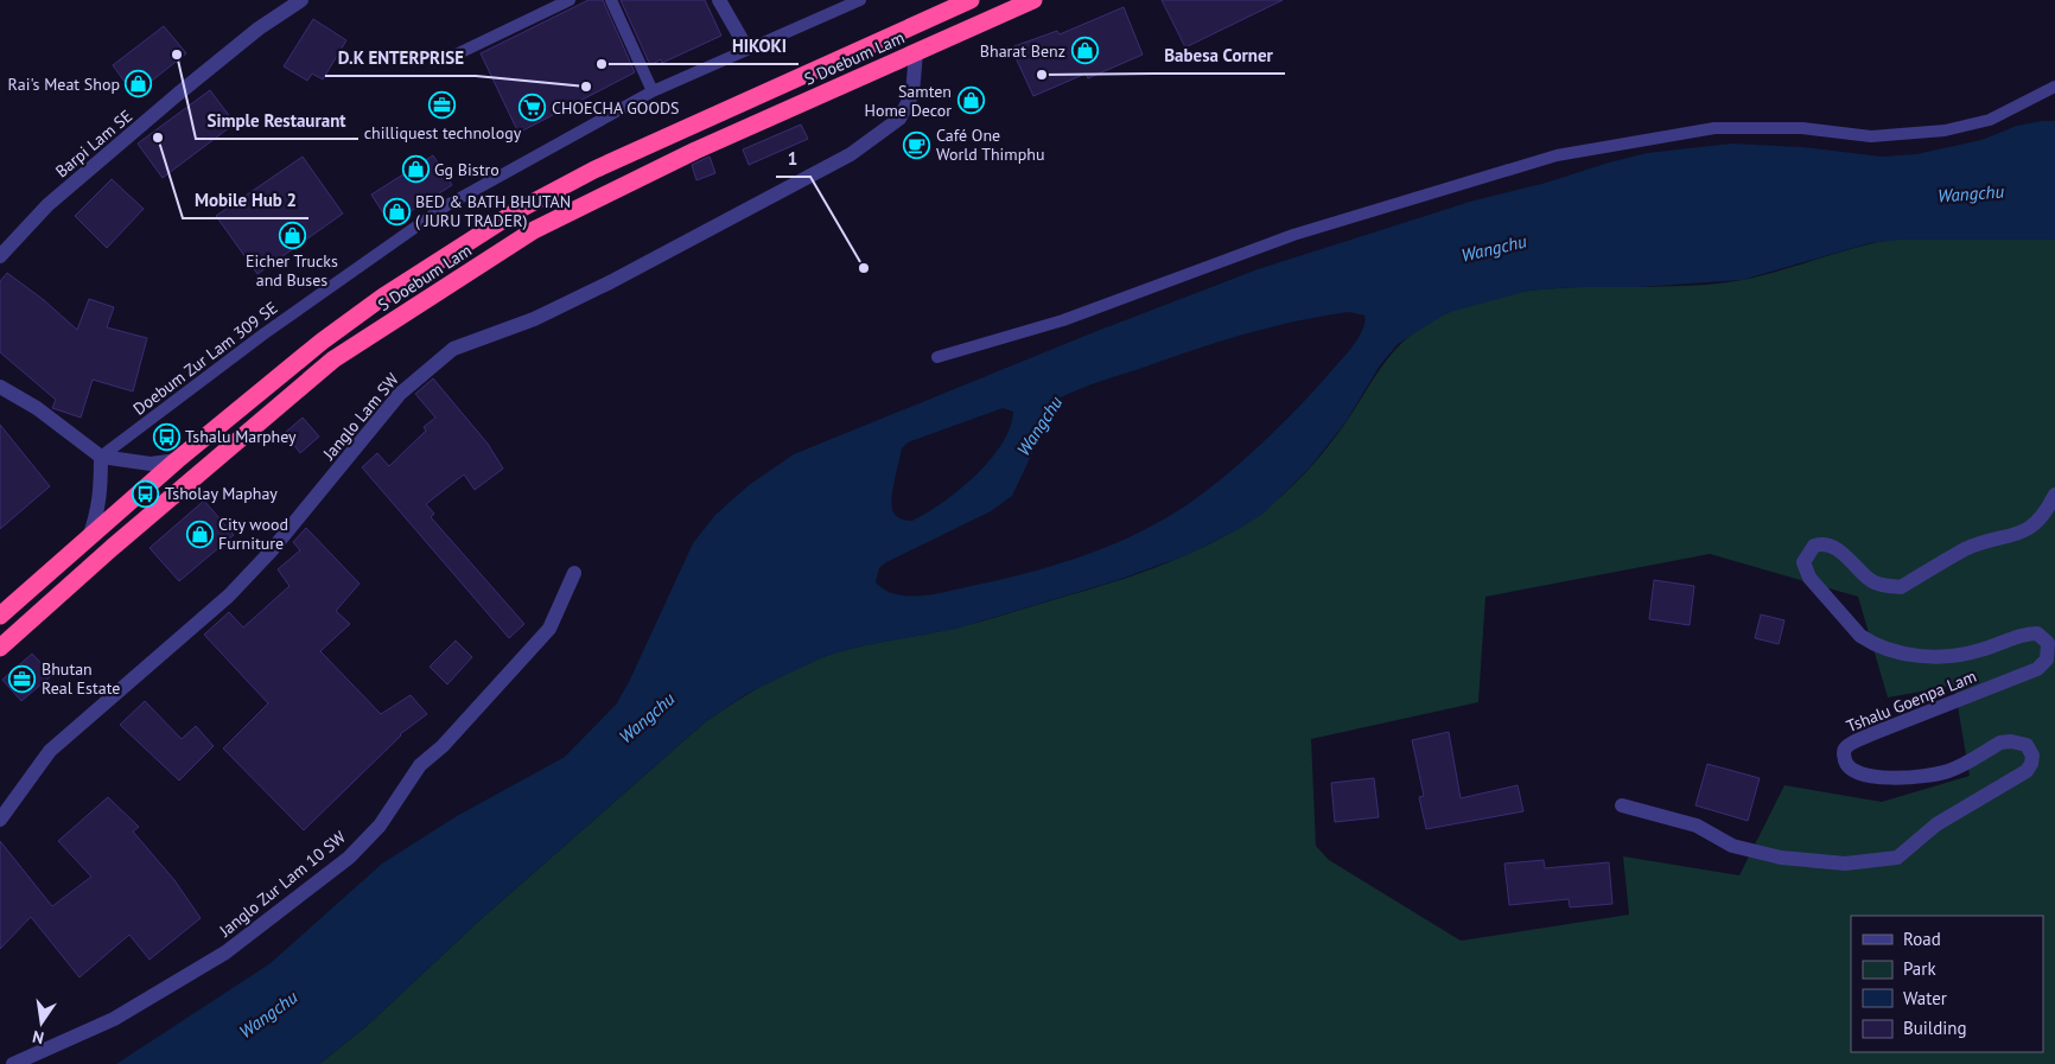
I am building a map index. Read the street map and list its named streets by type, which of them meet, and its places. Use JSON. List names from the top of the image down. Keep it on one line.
{"streets":{"highway":["S Doebum Lam"],"street":["Barpi Lam SE","Janglo Lam SW","Tshalu Goenpa Lam","Janglo Zur Lam 10 SW"],"lane":["Doebum Zur Lam 309 SE"]},"crossings":[["S Doebum Lam","Janglo Lam SW"]],"water":["Wangchu"],"places":{"shop":["Bharat Benz","Rai's Meat Shop","Samten Home Decor","Gg Bistro","BED & BATH BHUTAN ( JURU TRADER)","Eicher Trucks and Buses","City wood Furniture"],"other":["Simple Restaurant","HIKOKI","Babesa Corner","D.K ENTERPRISE","Mobile Hub 2","1"],"office":["chilliquest technology","Bhutan Real Estate"],"supermarket":["CHOECHA GOODS"],"cafe":["Café One World Thimphu"],"bus stop":["Tshalu Marphey","Tsholay Maphay"]},"legend":["Road","Park","Water","Building"],"north":"bottom"}
